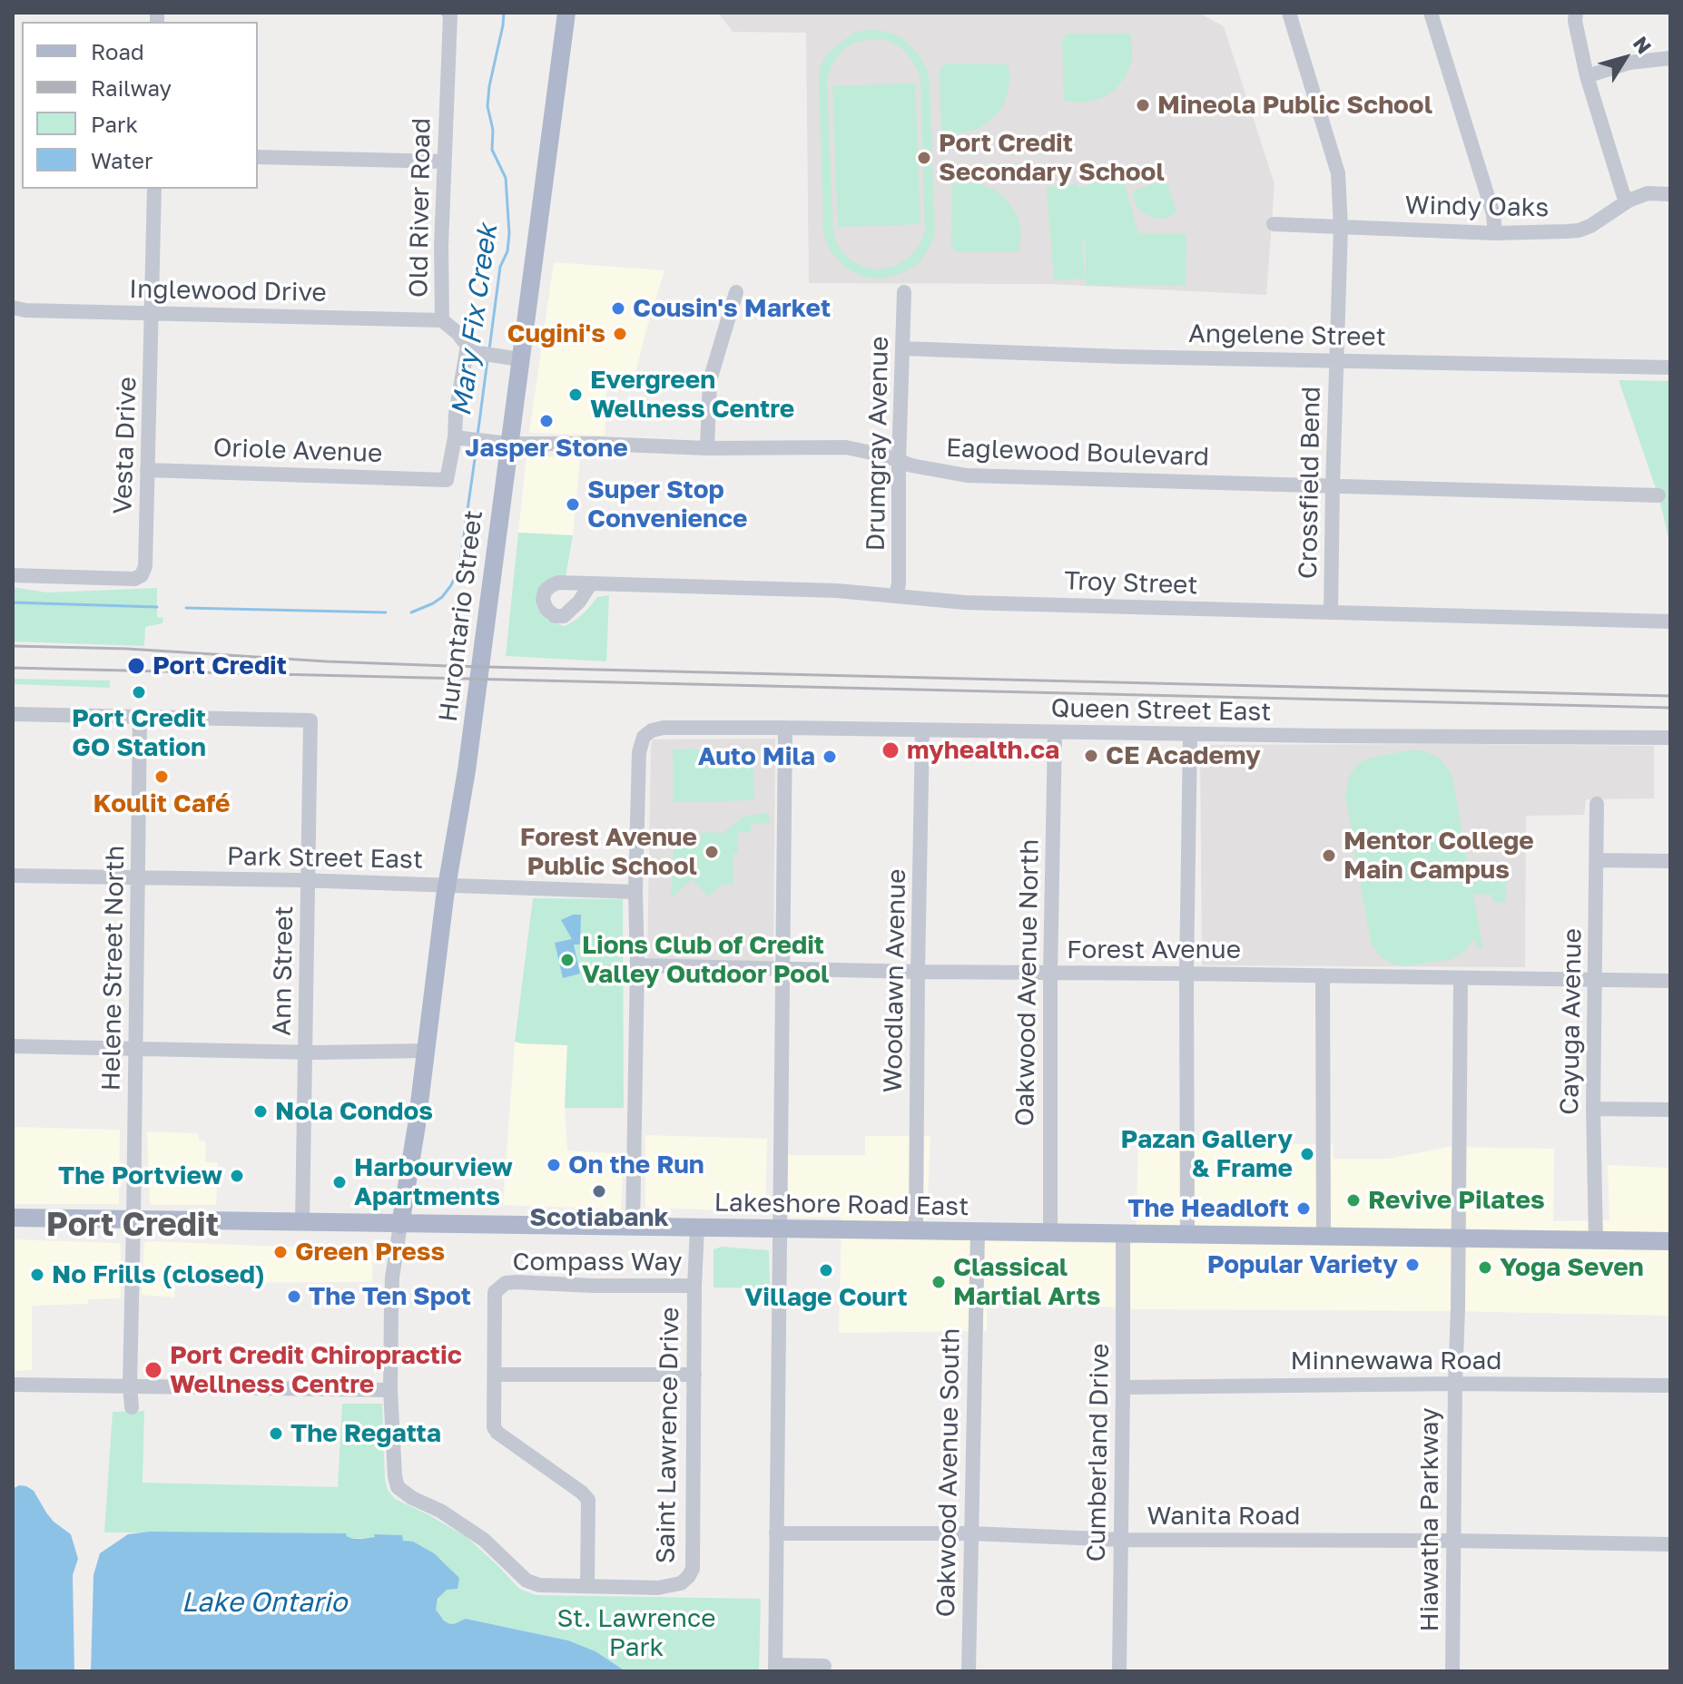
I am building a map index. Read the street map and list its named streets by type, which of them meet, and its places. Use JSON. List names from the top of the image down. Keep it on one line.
{"streets":{"main road":["Hurontario Street","Lakeshore Road East"],"street":["Windy Oaks","Old River Road","Inglewood Drive","Angelene Street","Drumgray Avenue","Vesta Drive","Oriole Avenue","Eaglewood Boulevard","Crossfield Bend","Troy Street","Queen Street East","Park Street East","Forest Avenue","Helene Street North","Ann Street","Woodlawn Avenue","Oakwood Avenue North","Cayuga Avenue","Compass Way","Minnewawa Road","Saint Lawrence Drive","Cumberland Drive","Oakwood Avenue South","Wanita Road","Hiawatha Parkway"]},"crossings":[["Windy Oaks","Crossfield Bend"],["Old River Road","Inglewood Drive"],["Inglewood Drive","Vesta Drive"],["Angelene Street","Drumgray Avenue"],["Angelene Street","Crossfield Bend"],["Drumgray Avenue","Eaglewood Boulevard"],["Drumgray Avenue","Troy Street"],["Vesta Drive","Oriole Avenue"],["Oriole Avenue","Eaglewood Boulevard"],["Eaglewood Boulevard","Crossfield Bend"],["Eaglewood Boulevard","Hurontario Street"],["Crossfield Bend","Troy Street"],["Hurontario Street","Park Street East"],["Hurontario Street","Lakeshore Road East"],["Hurontario Street","Saint Lawrence Drive"],["Queen Street East","Park Street East"],["Queen Street East","Woodlawn Avenue"],["Queen Street East","Oakwood Avenue North"],["Park Street East","Helene Street North"],["Park Street East","Ann Street"],["Forest Avenue","Woodlawn Avenue"],["Forest Avenue","Oakwood Avenue North"],["Forest Avenue","Cayuga Avenue"],["Forest Avenue","Hiawatha Parkway"],["Helene Street North","Ann Street"],["Helene Street North","Lakeshore Road East"],["Ann Street","Lakeshore Road East"],["Woodlawn Avenue","Lakeshore Road East"],["Oakwood Avenue North","Lakeshore Road East"],["Cayuga Avenue","Lakeshore Road East"],["Lakeshore Road East","Saint Lawrence Drive"],["Lakeshore Road East","Cumberland Drive"],["Lakeshore Road East","Oakwood Avenue South"],["Lakeshore Road East","Hiawatha Parkway"],["Compass Way","Saint Lawrence Drive"],["Minnewawa Road","Cumberland Drive"],["Minnewawa Road","Hiawatha Parkway"],["Cumberland Drive","Wanita Road"],["Oakwood Avenue South","Wanita Road"],["Wanita Road","Hiawatha Parkway"]],"districts":["Port Credit"],"water":["Mary Fix Creek","Lake Ontario"],"parks":["St. Lawrence Park"],"places":["Mineola Public School","Port Credit Secondary School","Cousin's Market","Cugini's","Evergreen Wellness Centre","Jasper Stone","Super Stop Convenience","Port Credit","Port Credit GO Station","myhealth.ca","CE Academy","Auto Mila","Koulit Café","Forest Avenue Public School","Mentor College Main Campus","Lions Club of Credit Valley Outdoor Pool","Nola Condos","Pazan Gallery & Frame","On the Run","The Portview","Harbourview Apartments","Scotiabank","Revive Pilates","The Headloft","Green Press","Popular Variety","Yoga Seven","Village Court","No Frills (closed)","Classical Martial Arts","The Ten Spot","Port Credit Chiropractic Wellness Centre","The Regatta"],"legend":["Road","Railway","Park","Water"],"north":"top right"}
